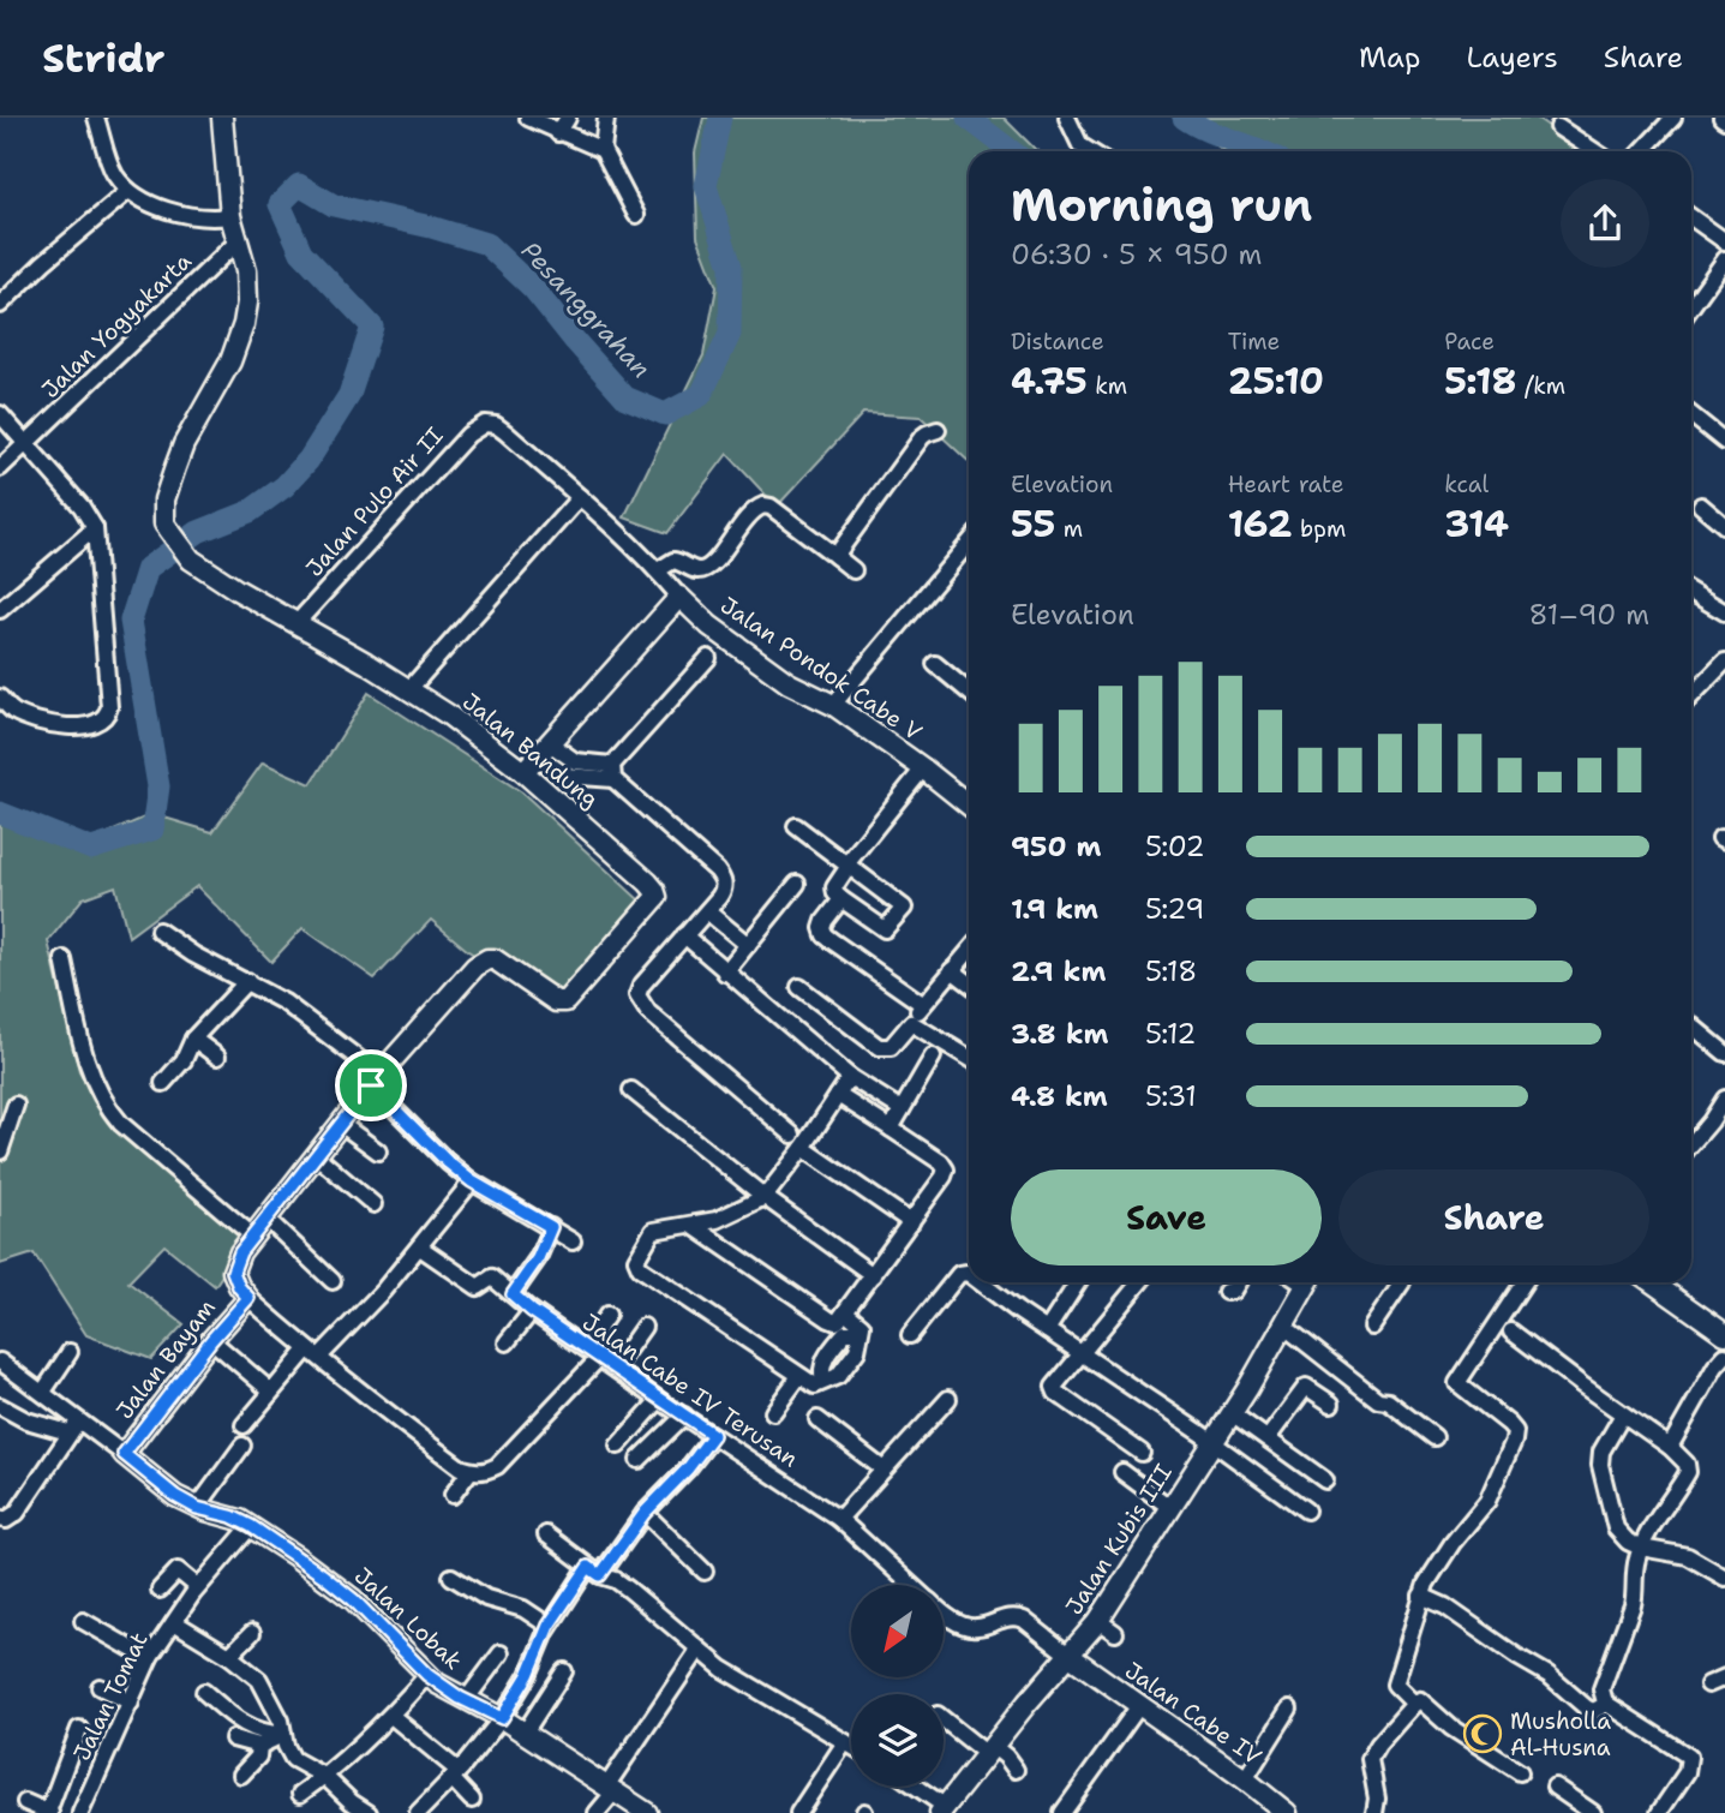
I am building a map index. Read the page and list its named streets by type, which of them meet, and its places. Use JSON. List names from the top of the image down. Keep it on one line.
{"streets":{"street":["Jalan Yogyakarta","Jalan Pulo Air II","Jalan Pondok Cabe V","Jalan Bandung","Jalan Bayam","Jalan Cabe IV Terusan","Jalan Kubis III","Jalan Lobak","Jalan Tomat","Jalan Cabe IV"]},"crossings":[["Jalan Yogyakarta","Jalan Bandung"],["Jalan Pulo Air II","Jalan Pondok Cabe V"],["Jalan Pulo Air II","Jalan Bandung"],["Jalan Bandung","Jalan Bayam"],["Jalan Bayam","Jalan Lobak"],["Jalan Cabe IV Terusan","Jalan Kubis III"],["Jalan Cabe IV Terusan","Jalan Cabe IV"],["Jalan Kubis III","Jalan Cabe IV"],["Jalan Lobak","Jalan Tomat"]],"water":["Pesanggrahan"],"places":{"mosque":["Musholla Al-Husna"]},"north":"bottom left","page":{"header":"Stridr","nav":["Map","Layers","Share"],"heading":["Morning run","06:30 · 5 × 950 m"],"stats":[["Distance","4.75 km"],["Time","25:10"],["Pace","5:18 /km"],["Elevation","55 m"],["Heart rate","162 bpm"],["kcal","314"]],"chart":["Elevation","81–90 m"],"list":[{"name":"950 m","note":"5:02"},{"name":"1.9 km","note":"5:29"},{"name":"2.9 km","note":"5:18"},{"name":"3.8 km","note":"5:12"},{"name":"4.8 km","note":"5:31"}],"buttons":["Save","Share"]}}
